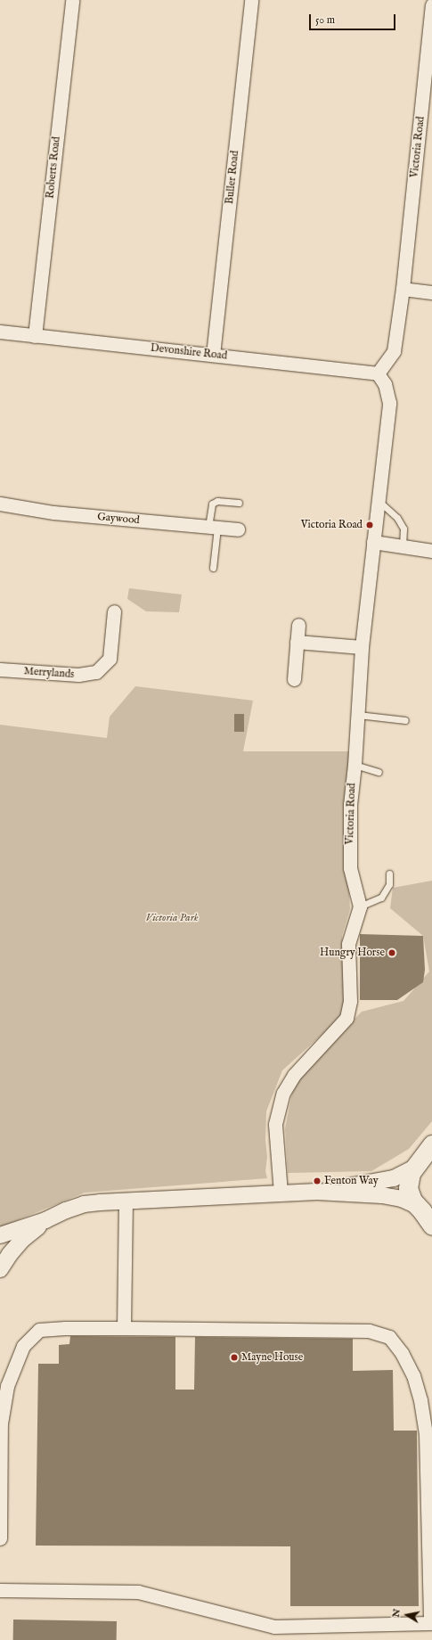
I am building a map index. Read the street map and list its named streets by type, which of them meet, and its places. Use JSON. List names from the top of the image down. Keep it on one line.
{"streets":{"street":["Victoria Road","Roberts Road","Buller Road","Devonshire Road","Gaywood","Merrylands"]},"crossings":[["Victoria Road","Devonshire Road"],["Roberts Road","Devonshire Road"],["Buller Road","Devonshire Road"]],"parks":["Victoria Park"],"places":["Victoria Road","Hungry Horse","Fenton Way","Mayne House"],"scale_bar":"50 m","north":"left"}
